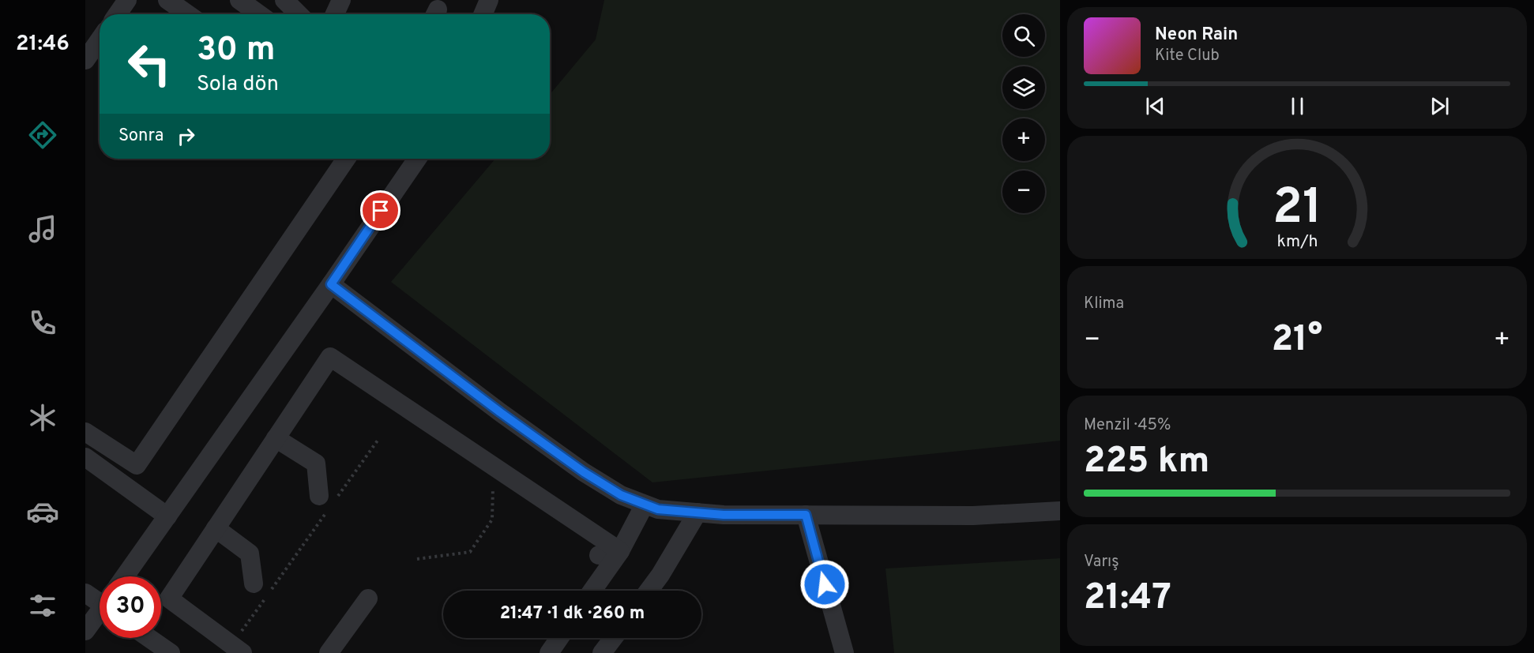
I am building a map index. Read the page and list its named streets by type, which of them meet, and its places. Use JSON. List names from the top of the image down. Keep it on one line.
{"page":{"tabs":"21:46","map_buttons":["+","−"],"turn":["30 m","Sola dön"],"song":["Neon Rain","Kite Club"],"then":"Sonra","tile":["Klima",["Menzil · 45%","225 km"],["Varış","21:47"]],"heat":["−","21°","+"],"limit":"30","trip":"21:47 · 1 dk · 260 m","gauge":["21","km/h"]}}
